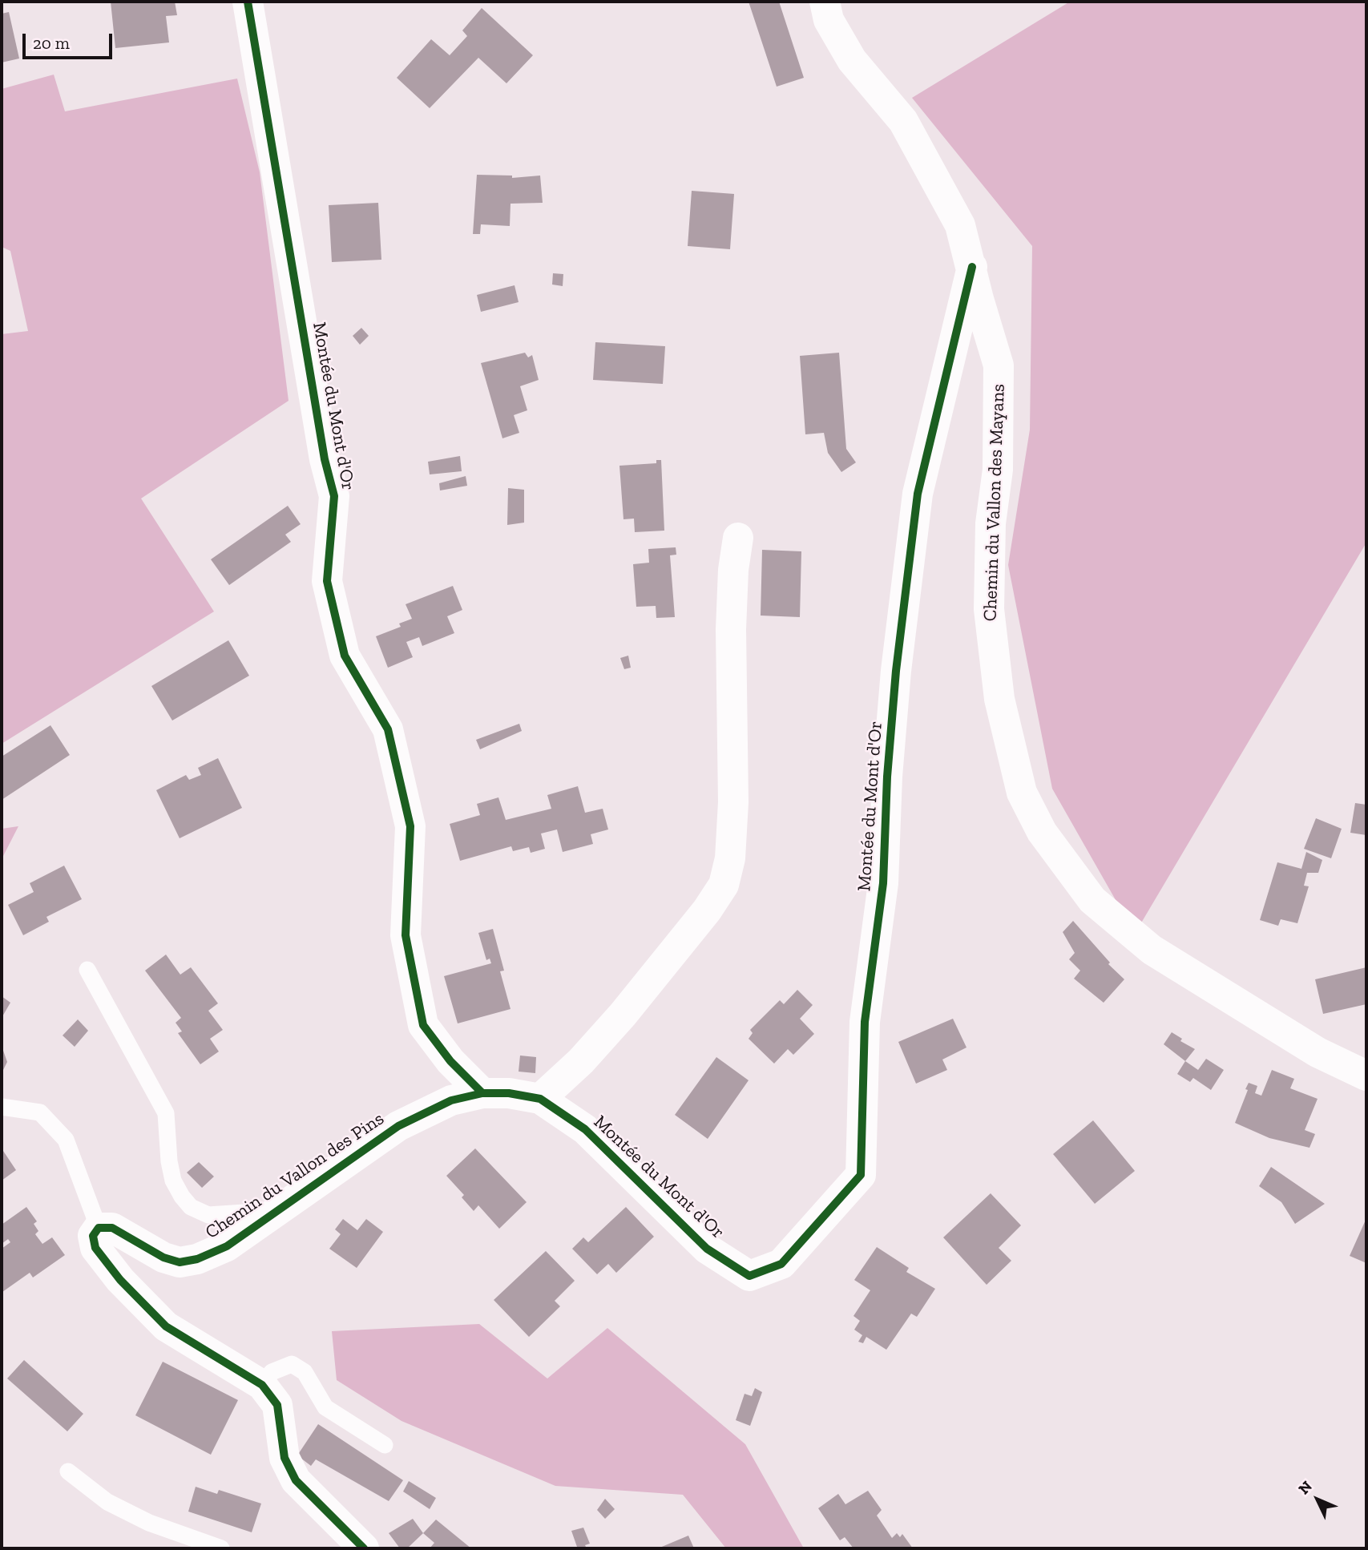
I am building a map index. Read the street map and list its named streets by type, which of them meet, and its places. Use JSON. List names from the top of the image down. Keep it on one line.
{"streets":{"street":["Montée du Mont d'Or","Chemin du Vallon des Mayans","Chemin du Vallon des Pins"]},"crossings":[["Montée du Mont d'Or","Chemin du Vallon des Mayans"],["Montée du Mont d'Or","Chemin du Vallon des Pins"]],"scale_bar":"20 m","north":"top left"}
